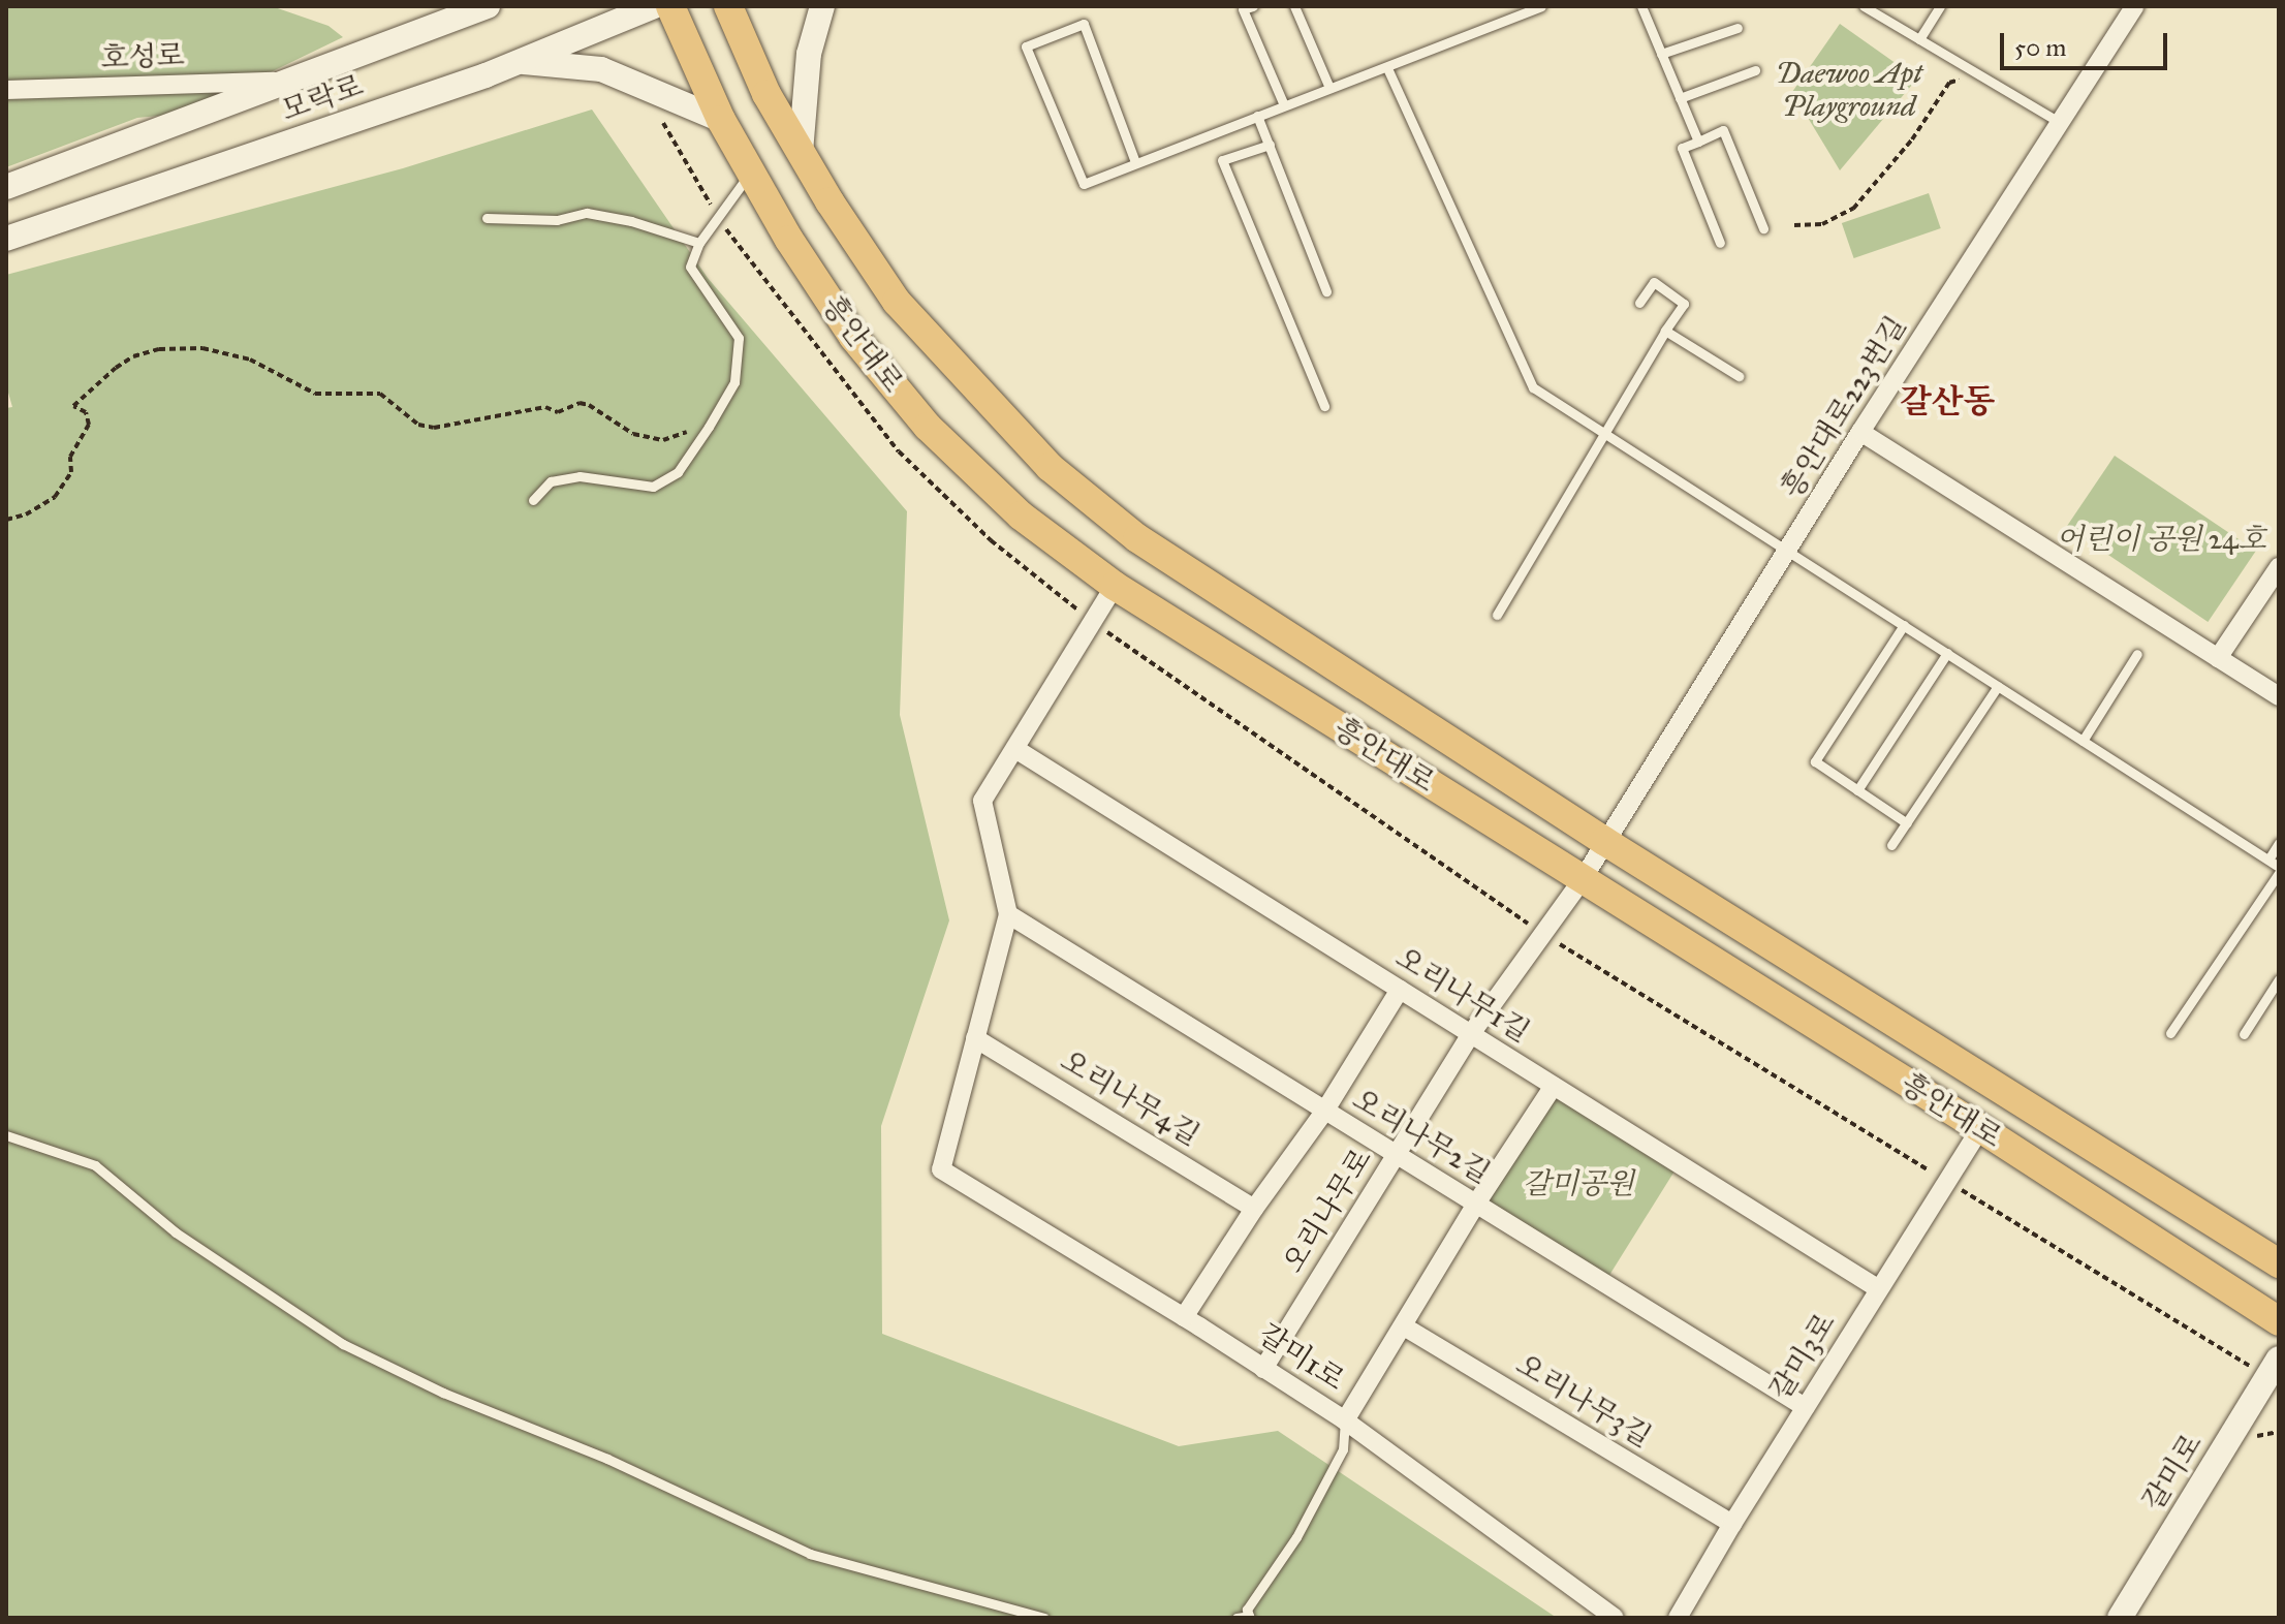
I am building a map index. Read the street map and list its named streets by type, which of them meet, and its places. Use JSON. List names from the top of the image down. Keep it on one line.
{"streets":{"main road":["흥안대로"],"street":["호성로","모락로","흥안대로223번길","오리나무1길","오리나무4길","오리나무2길","오리나무로","갈미3로","갈미1로","오리나무3길","갈미로"]},"crossings":[["호성로","모락로"],["흥안대로","흥안대로223번길"],["흥안대로","오리나무로"],["흥안대로","갈미3로"],["흥안대로223번길","오리나무로"],["오리나무1길","오리나무로"],["오리나무1길","갈미3로"],["오리나무4길","갈미1로"],["오리나무2길","오리나무로"],["오리나무2길","갈미3로"],["오리나무로","갈미1로"],["갈미3로","오리나무3길"]],"districts":["갈산동"],"parks":["Daewoo Apt Playground","어린이 공원 24호","갈미공원"],"scale_bar":"50 m"}
